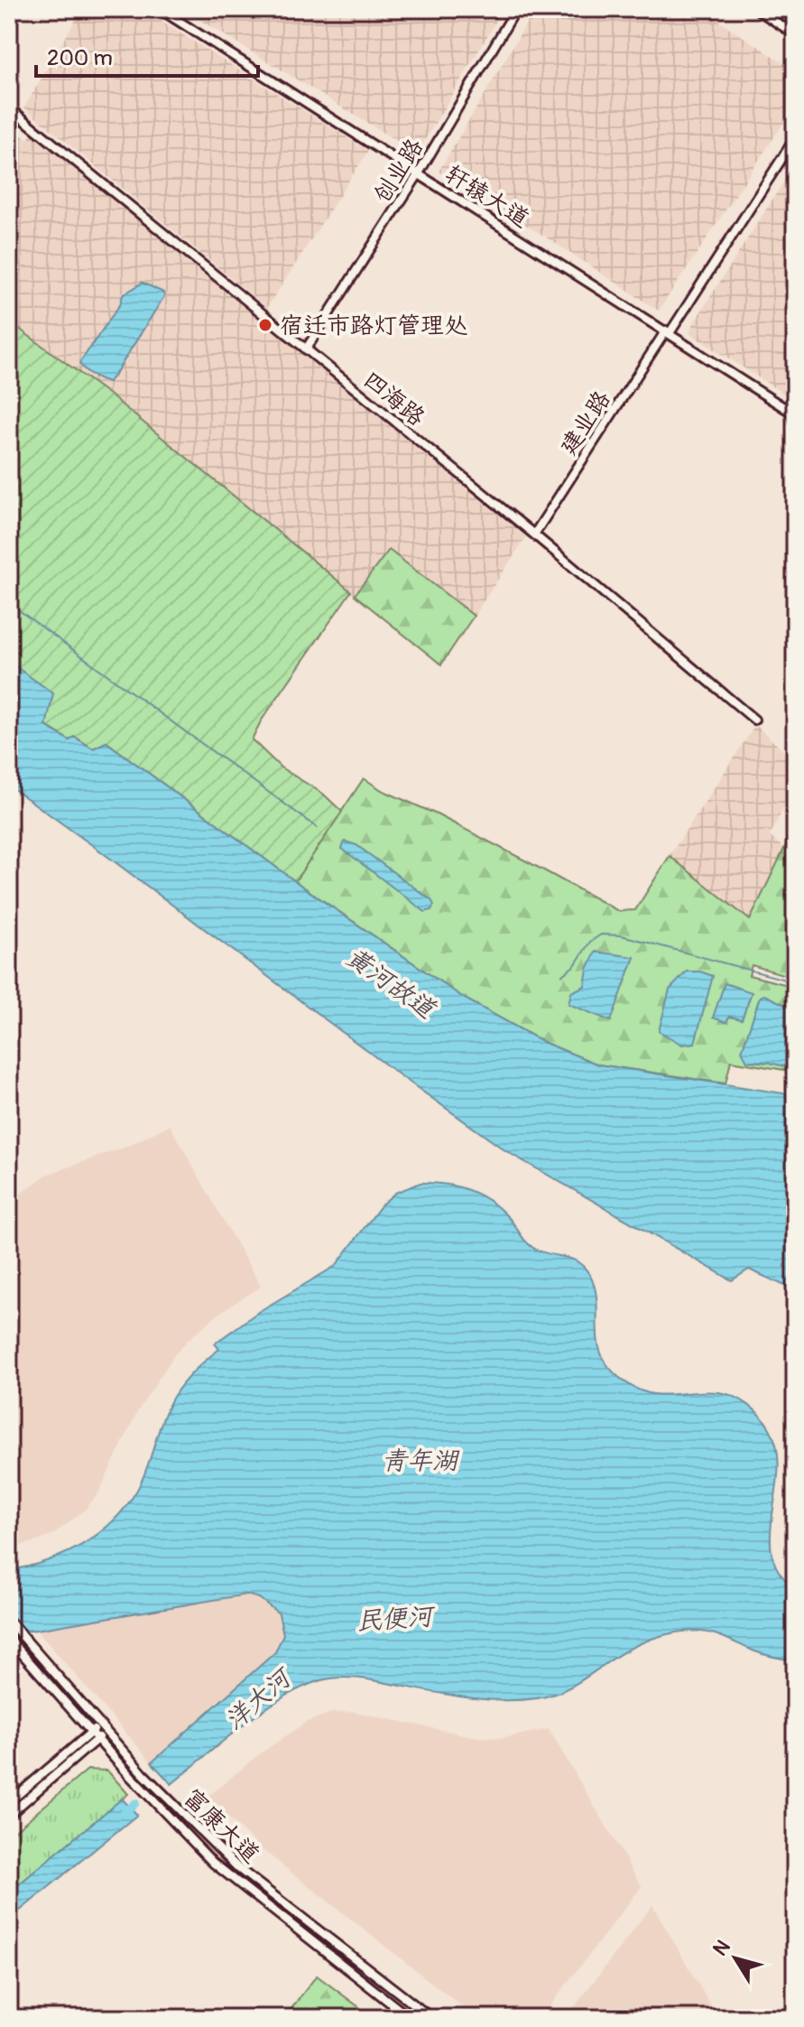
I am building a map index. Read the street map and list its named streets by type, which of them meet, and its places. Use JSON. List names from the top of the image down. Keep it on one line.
{"streets":{"street":["创业路","轩辕大道","四海路","建业路","富康大道"]},"crossings":[["创业路","轩辕大道"],["创业路","四海路"],["轩辕大道","建业路"],["四海路","建业路"]],"water":["黄河故道","青年湖","民便河","洋大河"],"places":["宿迁市路灯管理处"],"scale_bar":"200 m","north":"top left"}
